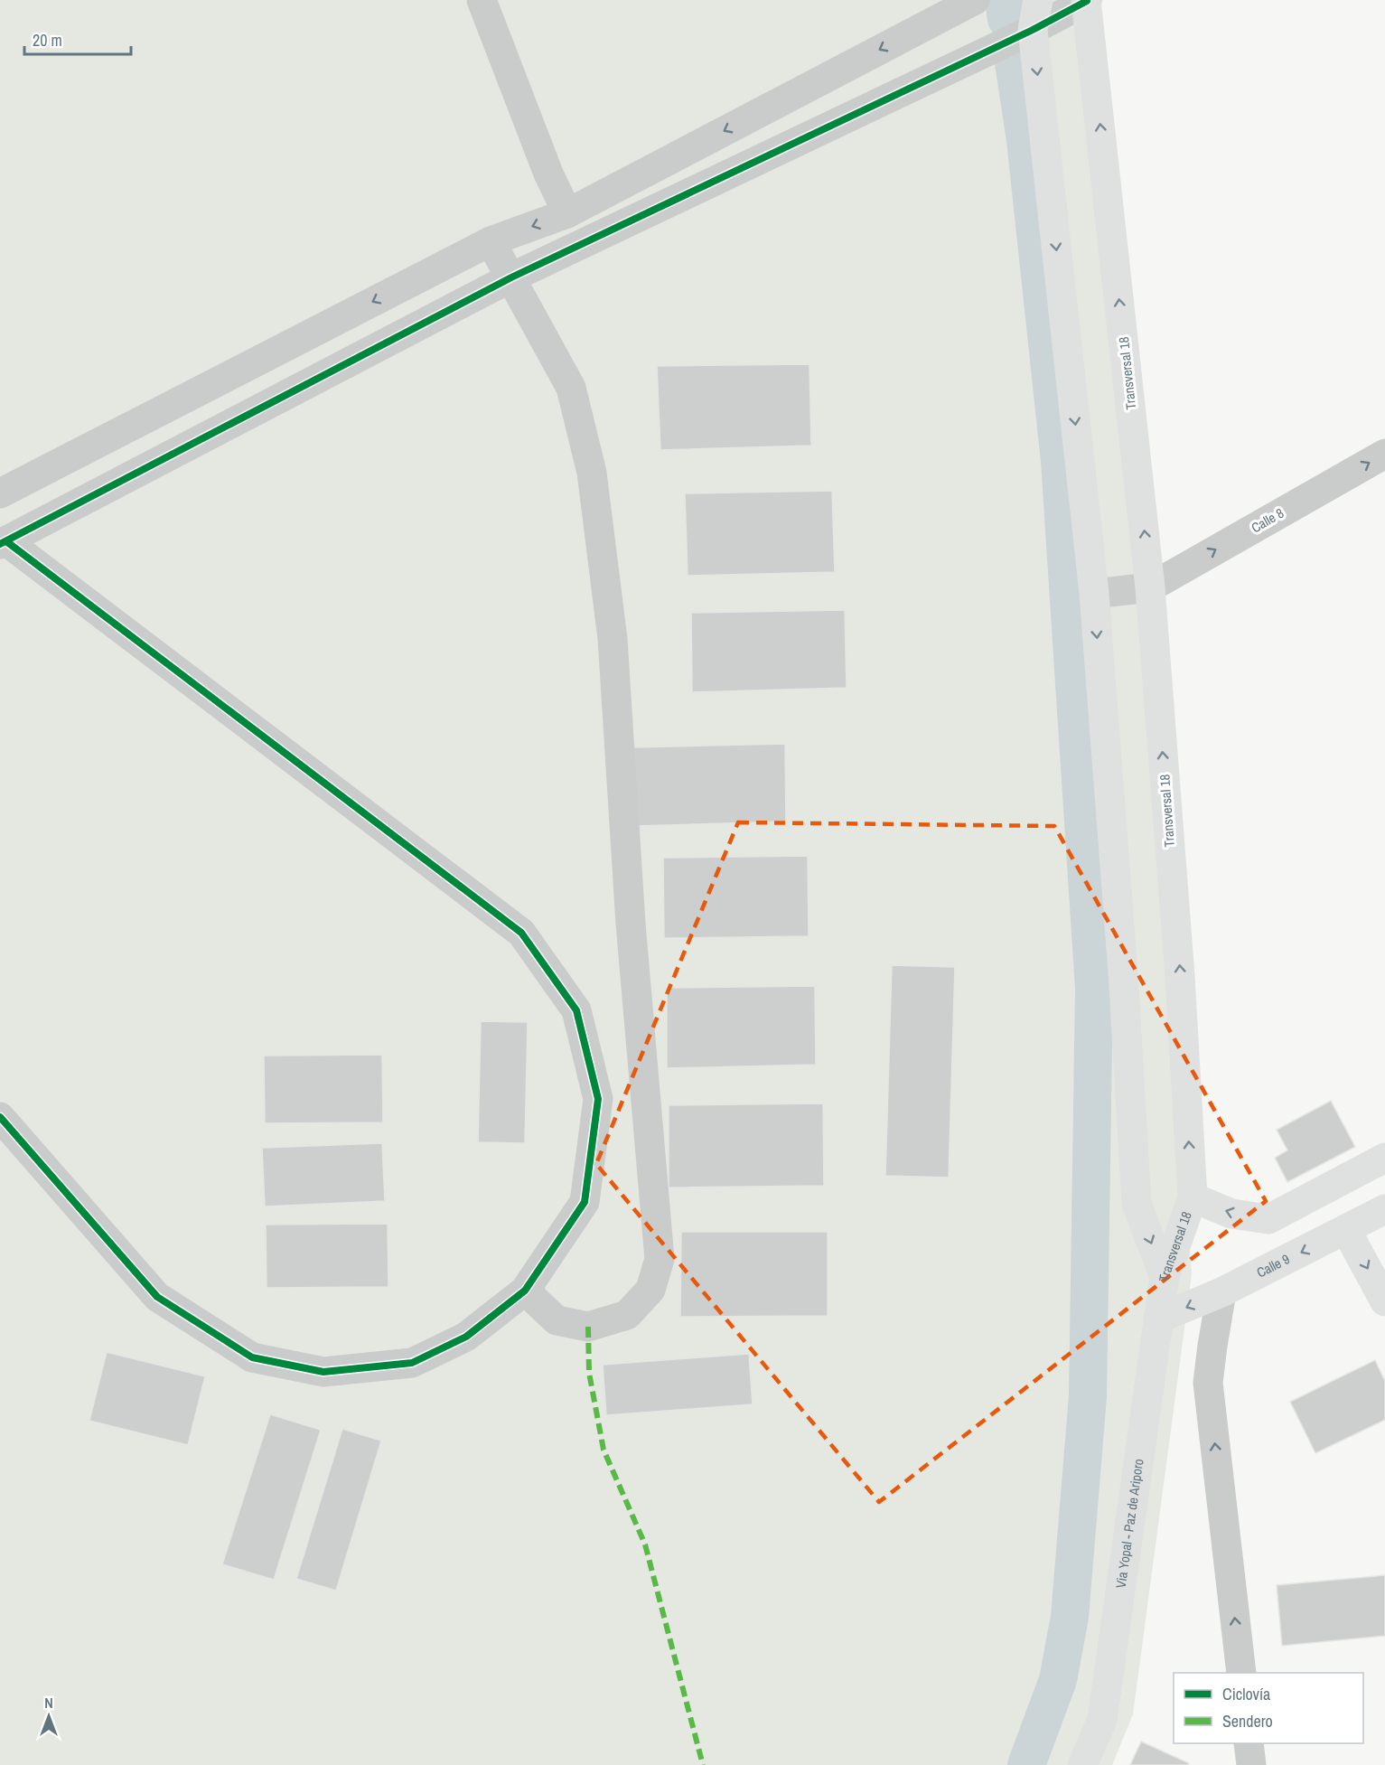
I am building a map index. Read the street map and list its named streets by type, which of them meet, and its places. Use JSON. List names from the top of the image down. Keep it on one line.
{"streets":{"main road":["Transversal 18","Calle 9","Via Yopal - Paz de Ariporo"],"street":["Calle 8"]},"crossings":[["Transversal 18","Calle 8"],["Transversal 18","Via Yopal - Paz de Ariporo"],["Calle 9","Via Yopal - Paz de Ariporo"]],"one_way":["Calle 8","Calle 9"],"legend":["Ciclovía","Sendero"],"scale_bar":"20 m","north":"top"}
